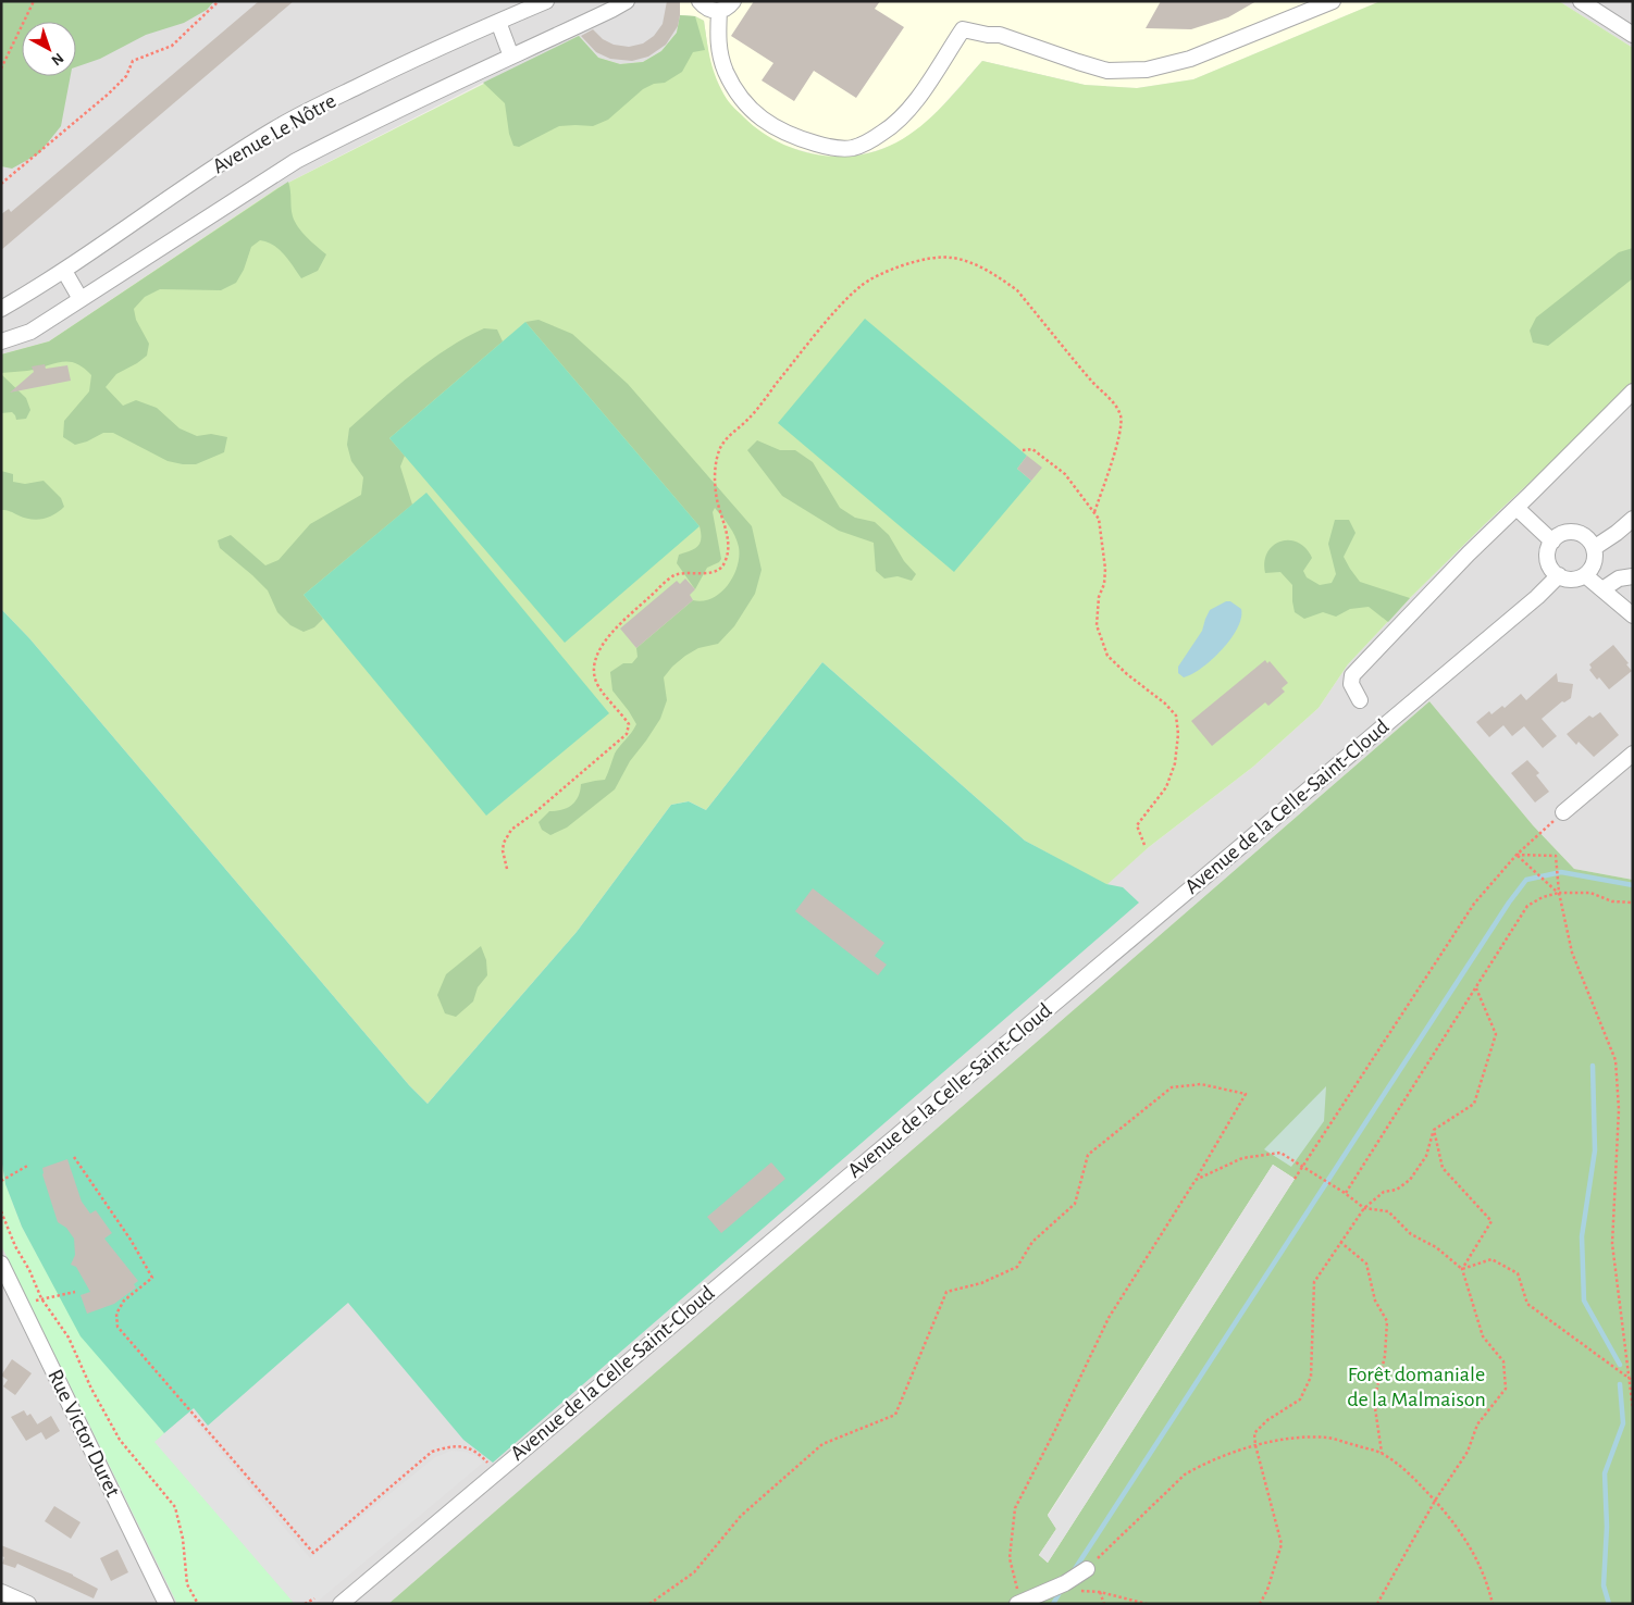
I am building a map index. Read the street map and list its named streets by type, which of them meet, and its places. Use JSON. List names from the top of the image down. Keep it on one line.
{"streets":{"street":["Avenue Le Nôtre","Avenue de la Celle-Saint-Cloud","Rue Victor Duret"]},"parks":["Forêt domaniale de la Malmaison"],"north":"bottom right"}
